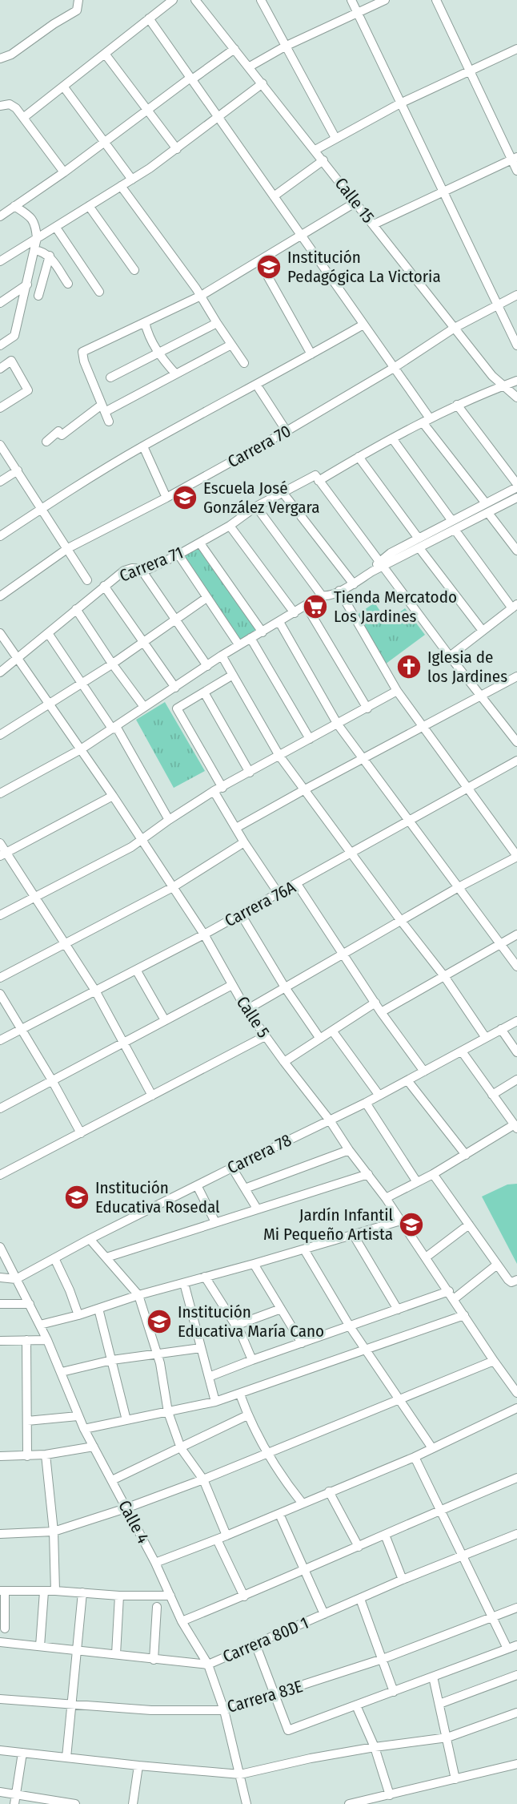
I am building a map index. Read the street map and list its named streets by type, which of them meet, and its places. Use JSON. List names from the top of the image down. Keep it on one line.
{"streets":{"street":["Calle 15","Carrera 70","Carrera 71","Carrera 76A","Calle 5","Carrera 78","Calle 4","Carrera 80D 1","Carrera 83E"]},"crossings":[["Calle 15","Carrera 70"],["Calle 15","Carrera 71"],["Carrera 71","Calle 5"],["Carrera 76A","Calle 5"],["Calle 5","Carrera 78"],["Carrera 78","Calle 4"],["Calle 4","Carrera 80D 1"],["Calle 4","Carrera 83E"]],"places":{"school or university":["Institución Pedagógica La Victoria","Escuela José González Vergara","Institución Educativa Rosedal","Jardín Infantil Mi Pequeño Artista","Institución Educativa María Cano"],"supermarket":["Tienda Mercatodo Los Jardines"],"church":["Iglesia de los Jardines"]}}
